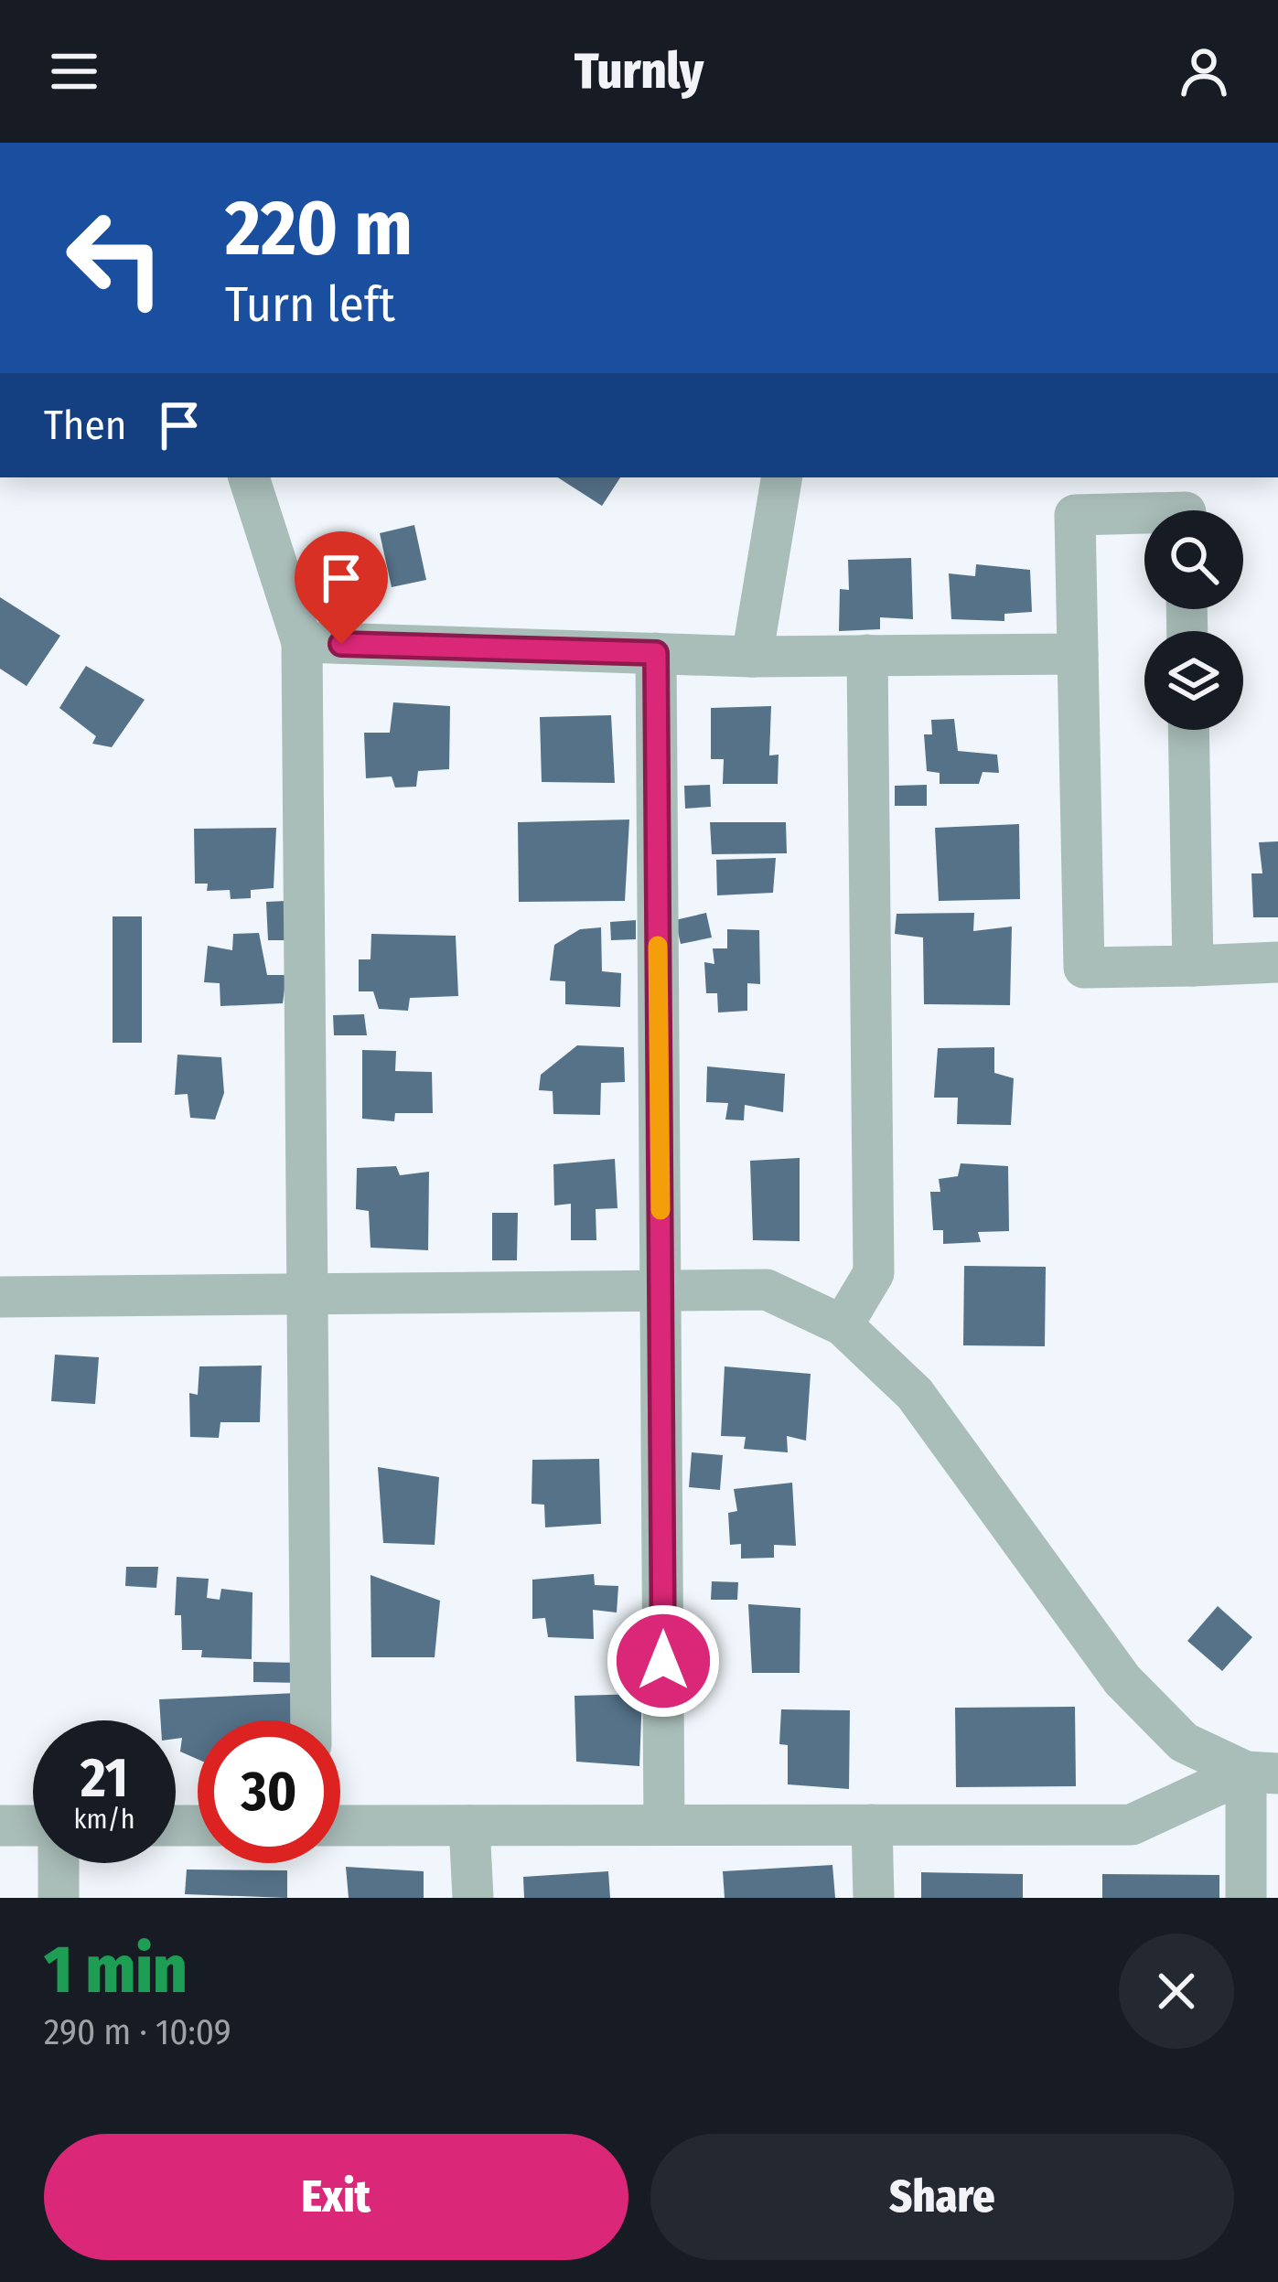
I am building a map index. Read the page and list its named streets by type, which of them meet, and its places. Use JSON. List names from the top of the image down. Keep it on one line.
{"page":{"header":"Turnly","turn":["220 m","Turn left"],"then":"Then","speed":"21 km/h","limit":"30","heading":["1 min","290 m · 10:09"],"buttons":["Exit","Share"]}}
